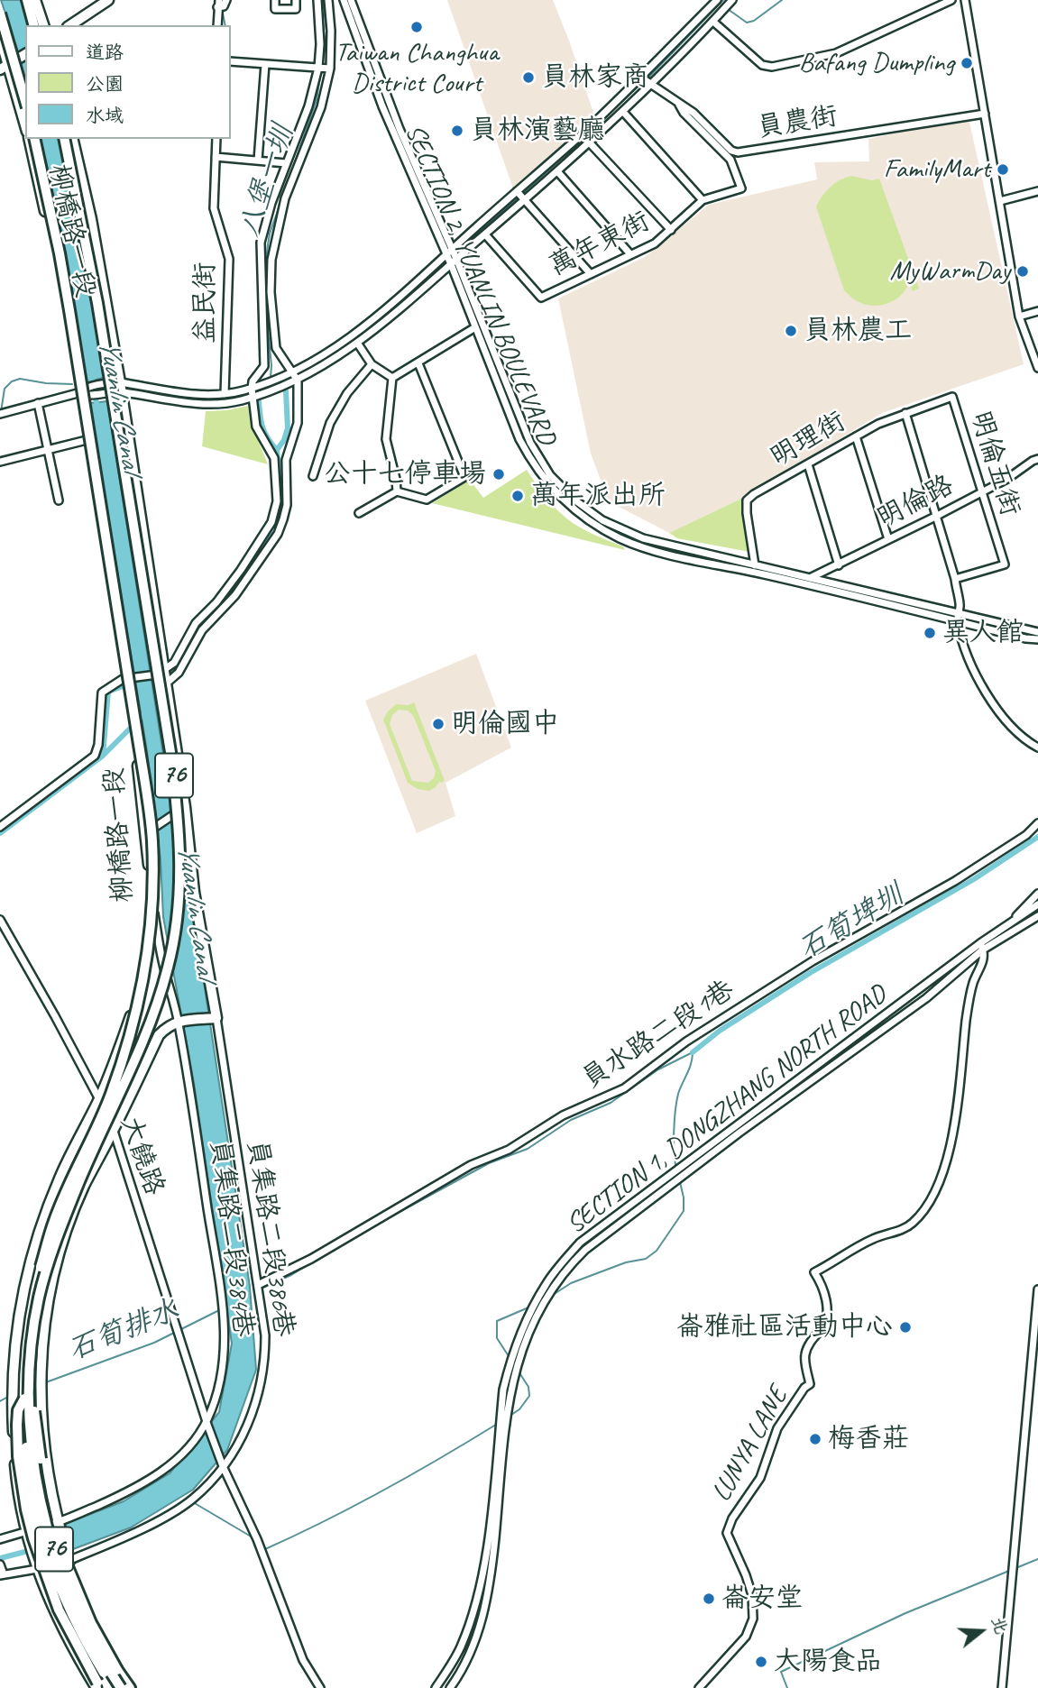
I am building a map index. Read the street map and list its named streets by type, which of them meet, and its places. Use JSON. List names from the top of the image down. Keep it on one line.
{"streets":{"highway":["76"],"main road":["柳橋路一段"],"street":["員農街","萬年東街","SECTION 2, YUANLIN BOULEVARD","益民街","明理街","明倫五街","明倫路","員水路二段1巷","SECTION 1, DONGZHANG NORTH ROAD","大饒路","員集路二段384巷","員集路二段386巷","LUNYA LANE"]},"crossings":[["員農街","萬年東街"],["柳橋路一段","大饒路"],["柳橋路一段","員集路二段384巷"],["柳橋路一段","員集路二段386巷"],["SECTION 2, YUANLIN BOULEVARD","明理街"],["SECTION 2, YUANLIN BOULEVARD","明倫路"],["明理街","明倫五街"],["明倫五街","明倫路"],["員水路二段1巷","員集路二段386巷"],["SECTION 1, DONGZHANG NORTH ROAD","LUNYA LANE"],["大饒路","員集路二段384巷"],["大饒路","員集路二段386巷"]],"water":["八堡一圳","Yuanlin Canal","石筍埤圳","石筍排水"],"places":["Taiwan Changhua District Court","Bafang Dumpling","員林家商","員林演藝廳","FamilyMart","MyWarmDay","員林農工","公十七停車場","萬年派出所","異人館","明倫國中","崙雅社區活動中心","梅香莊","崙安堂","大陽食品"],"legend":["道路","公園","水域"],"north":"right"}
